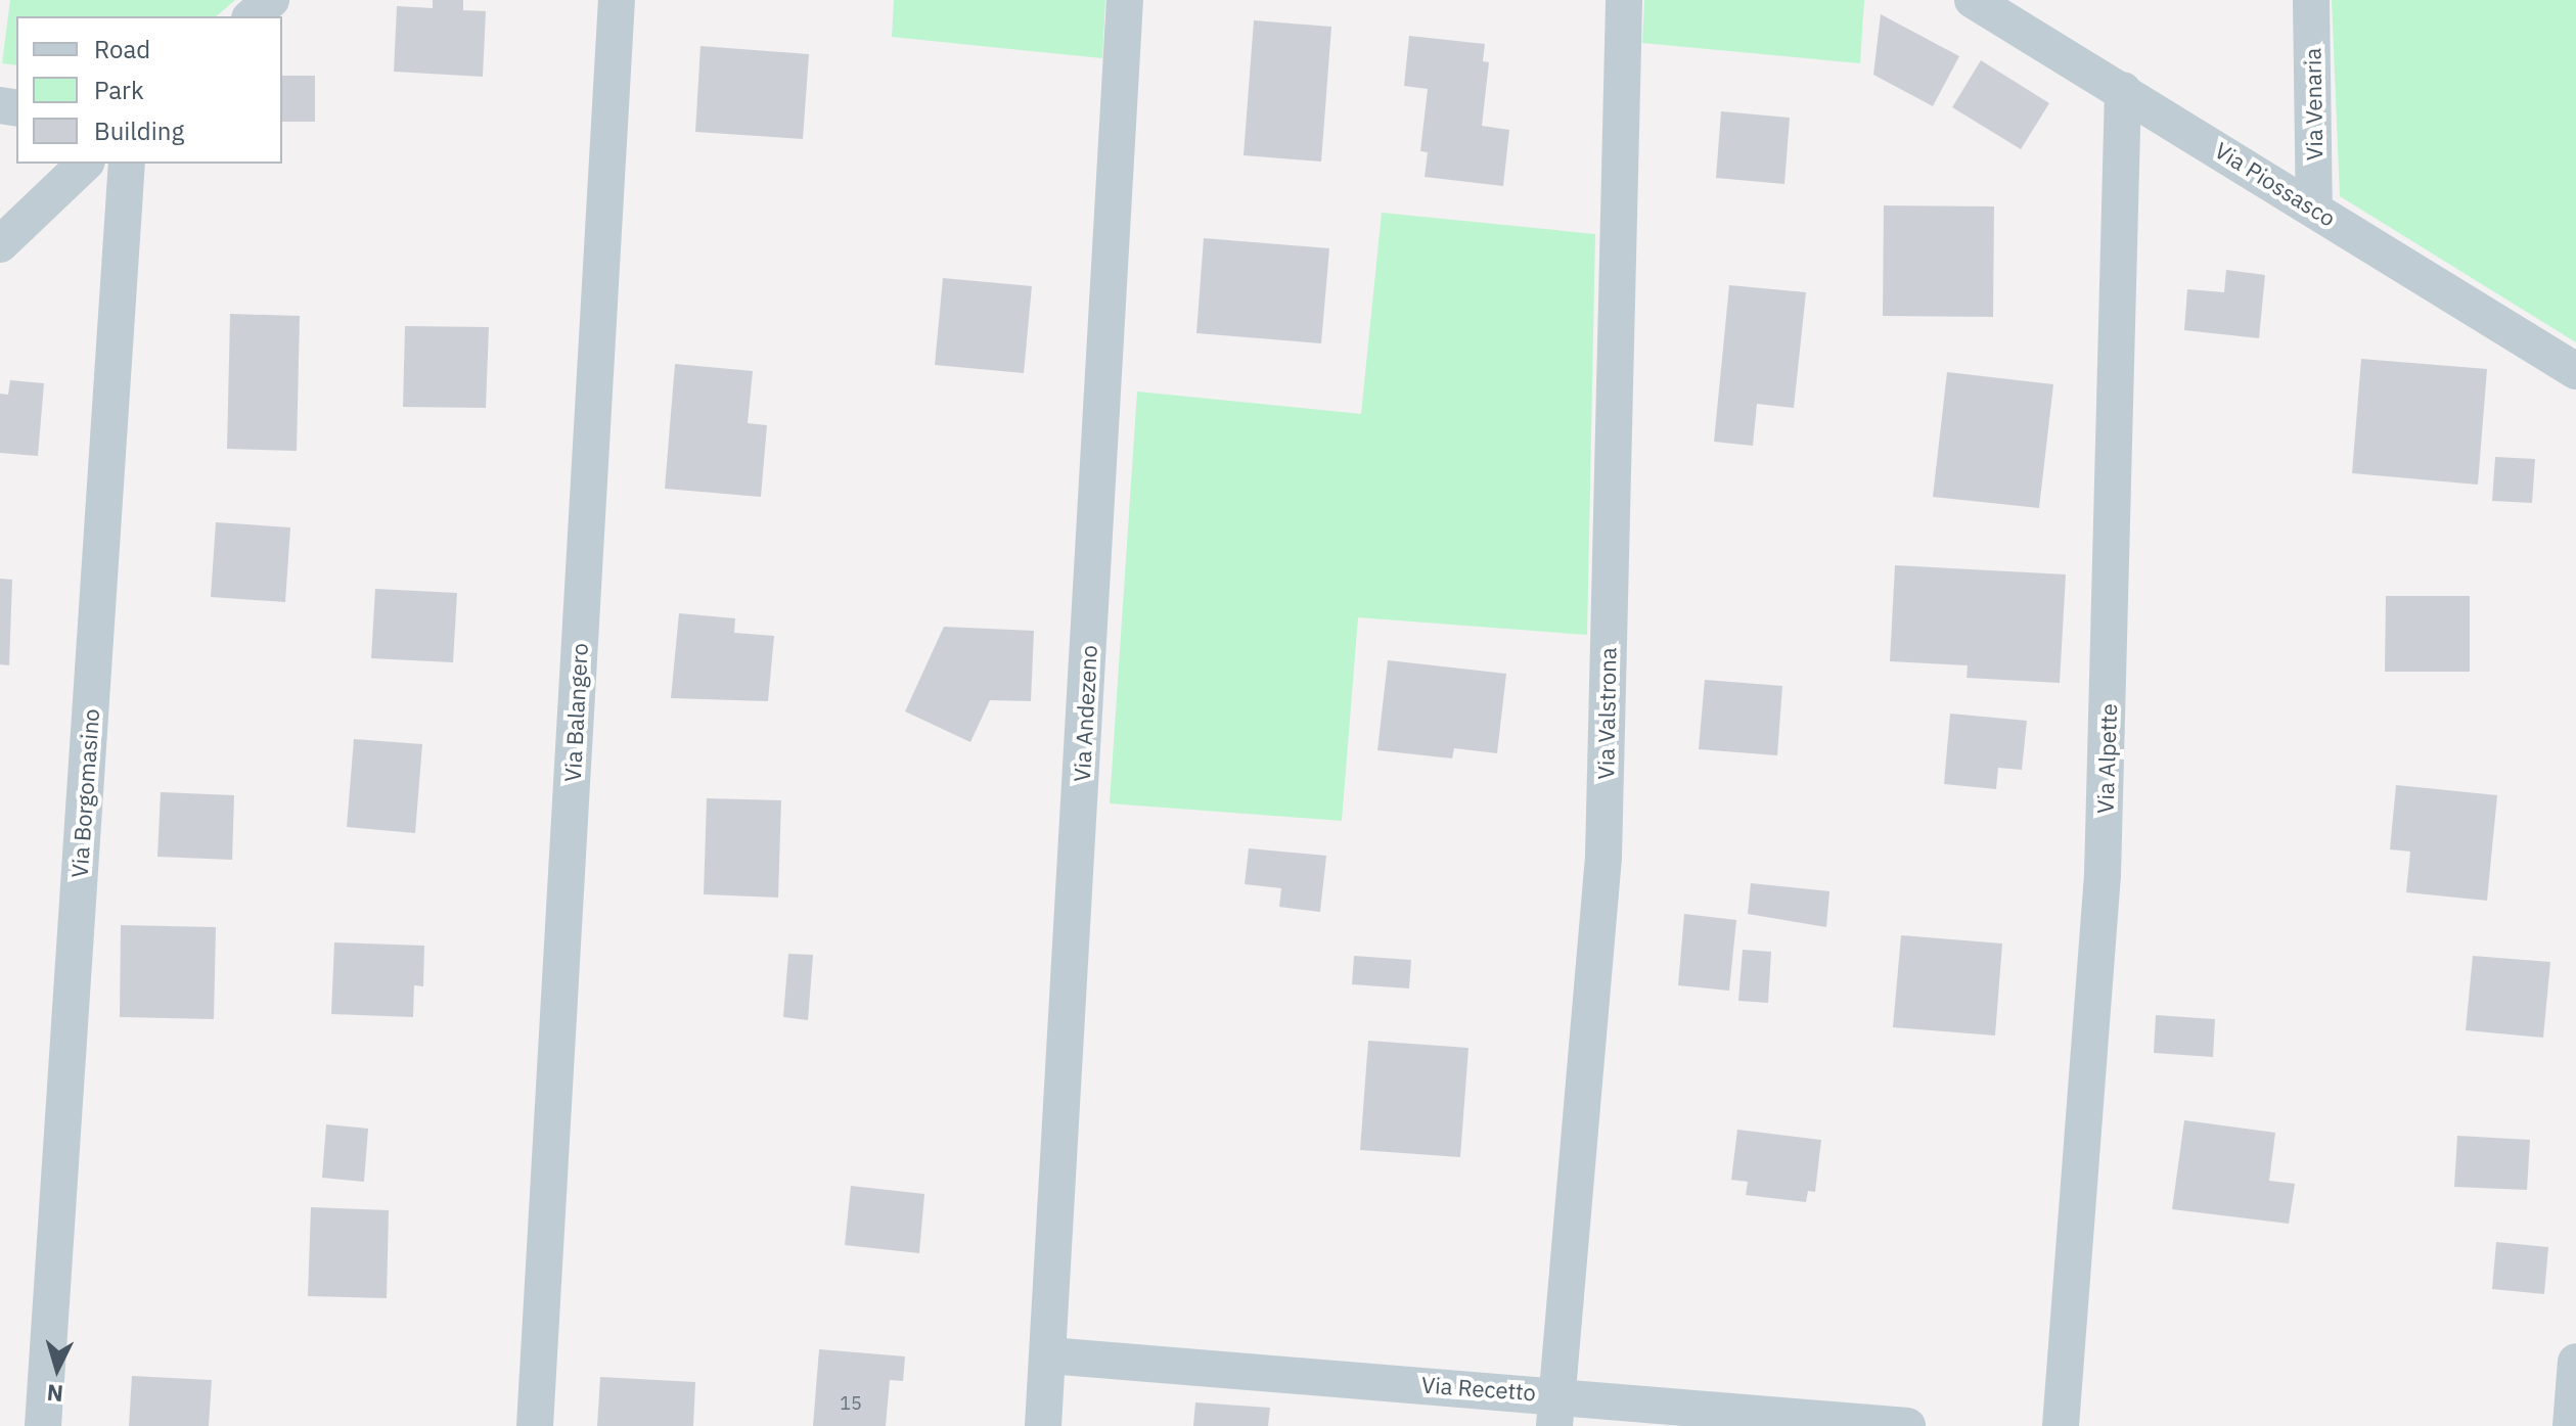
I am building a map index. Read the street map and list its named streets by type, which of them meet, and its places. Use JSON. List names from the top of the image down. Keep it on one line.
{"streets":{"street":["Via Venaria","Via Piossasco","Via Balangero","Via Andezeno","Via Valstrona","Via Alpette","Via Borgomasino","Via Recetto"]},"crossings":[["Via Venaria","Via Piossasco"],["Via Piossasco","Via Alpette"],["Via Andezeno","Via Recetto"],["Via Valstrona","Via Recetto"]],"house_numbers":["15"],"legend":["Road","Park","Building"],"north":"bottom"}
